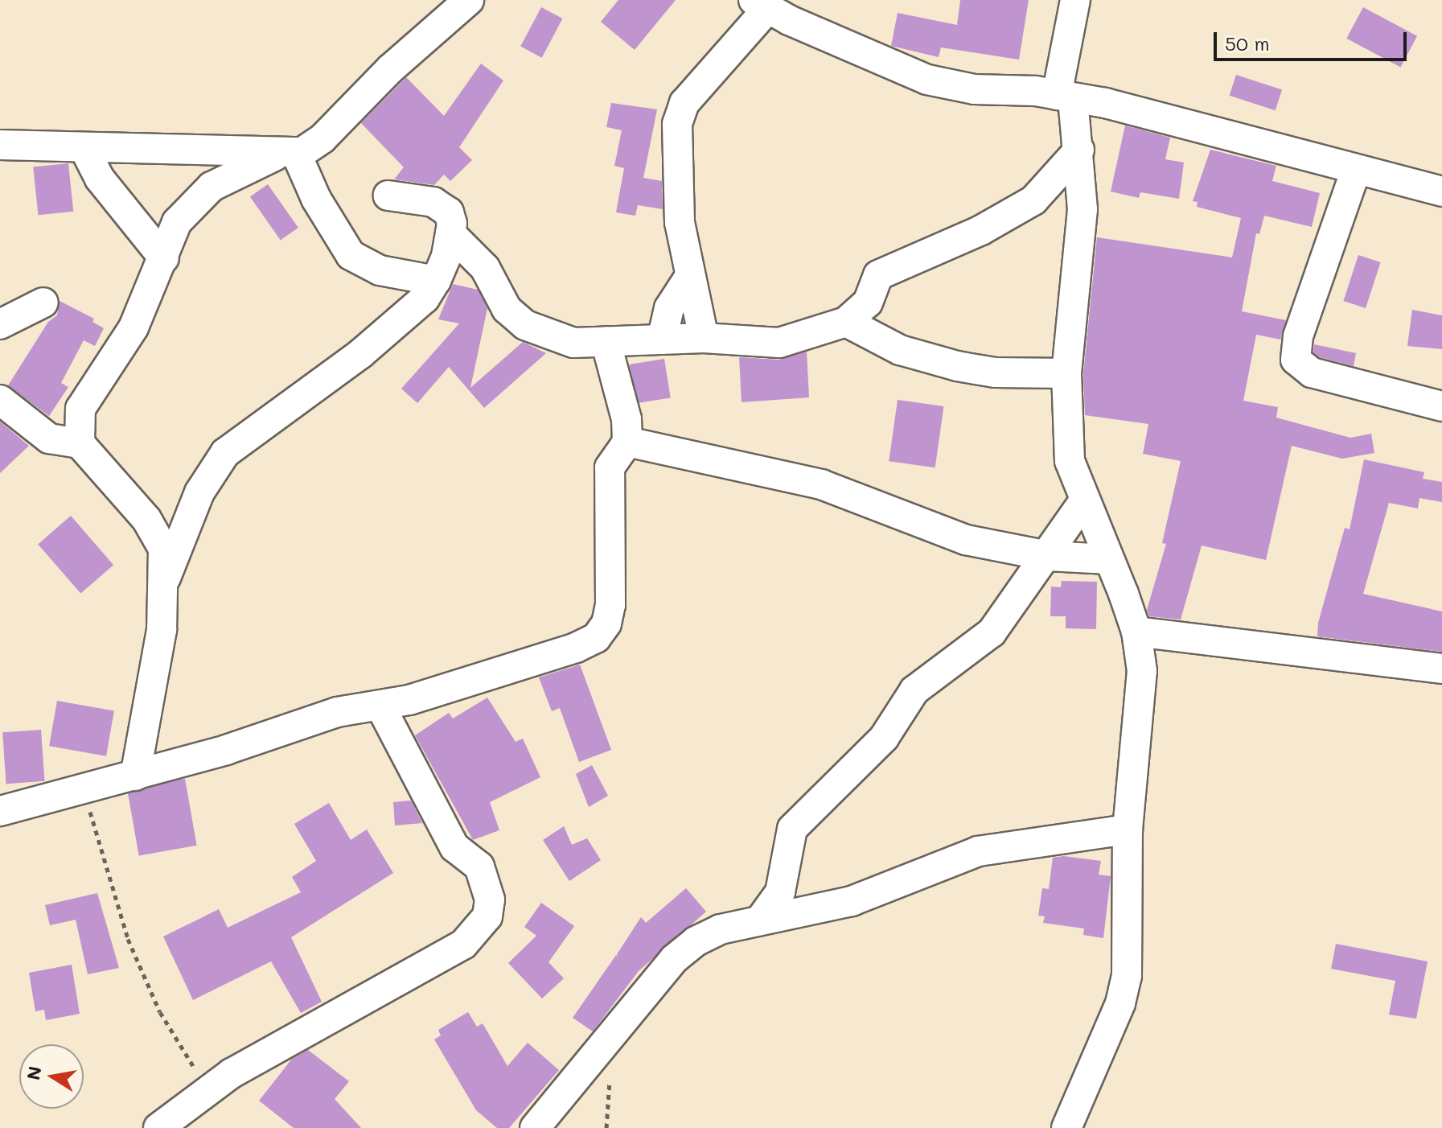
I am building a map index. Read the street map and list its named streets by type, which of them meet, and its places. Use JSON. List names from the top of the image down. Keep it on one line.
{"scale_bar":"50 m","north":"left"}
